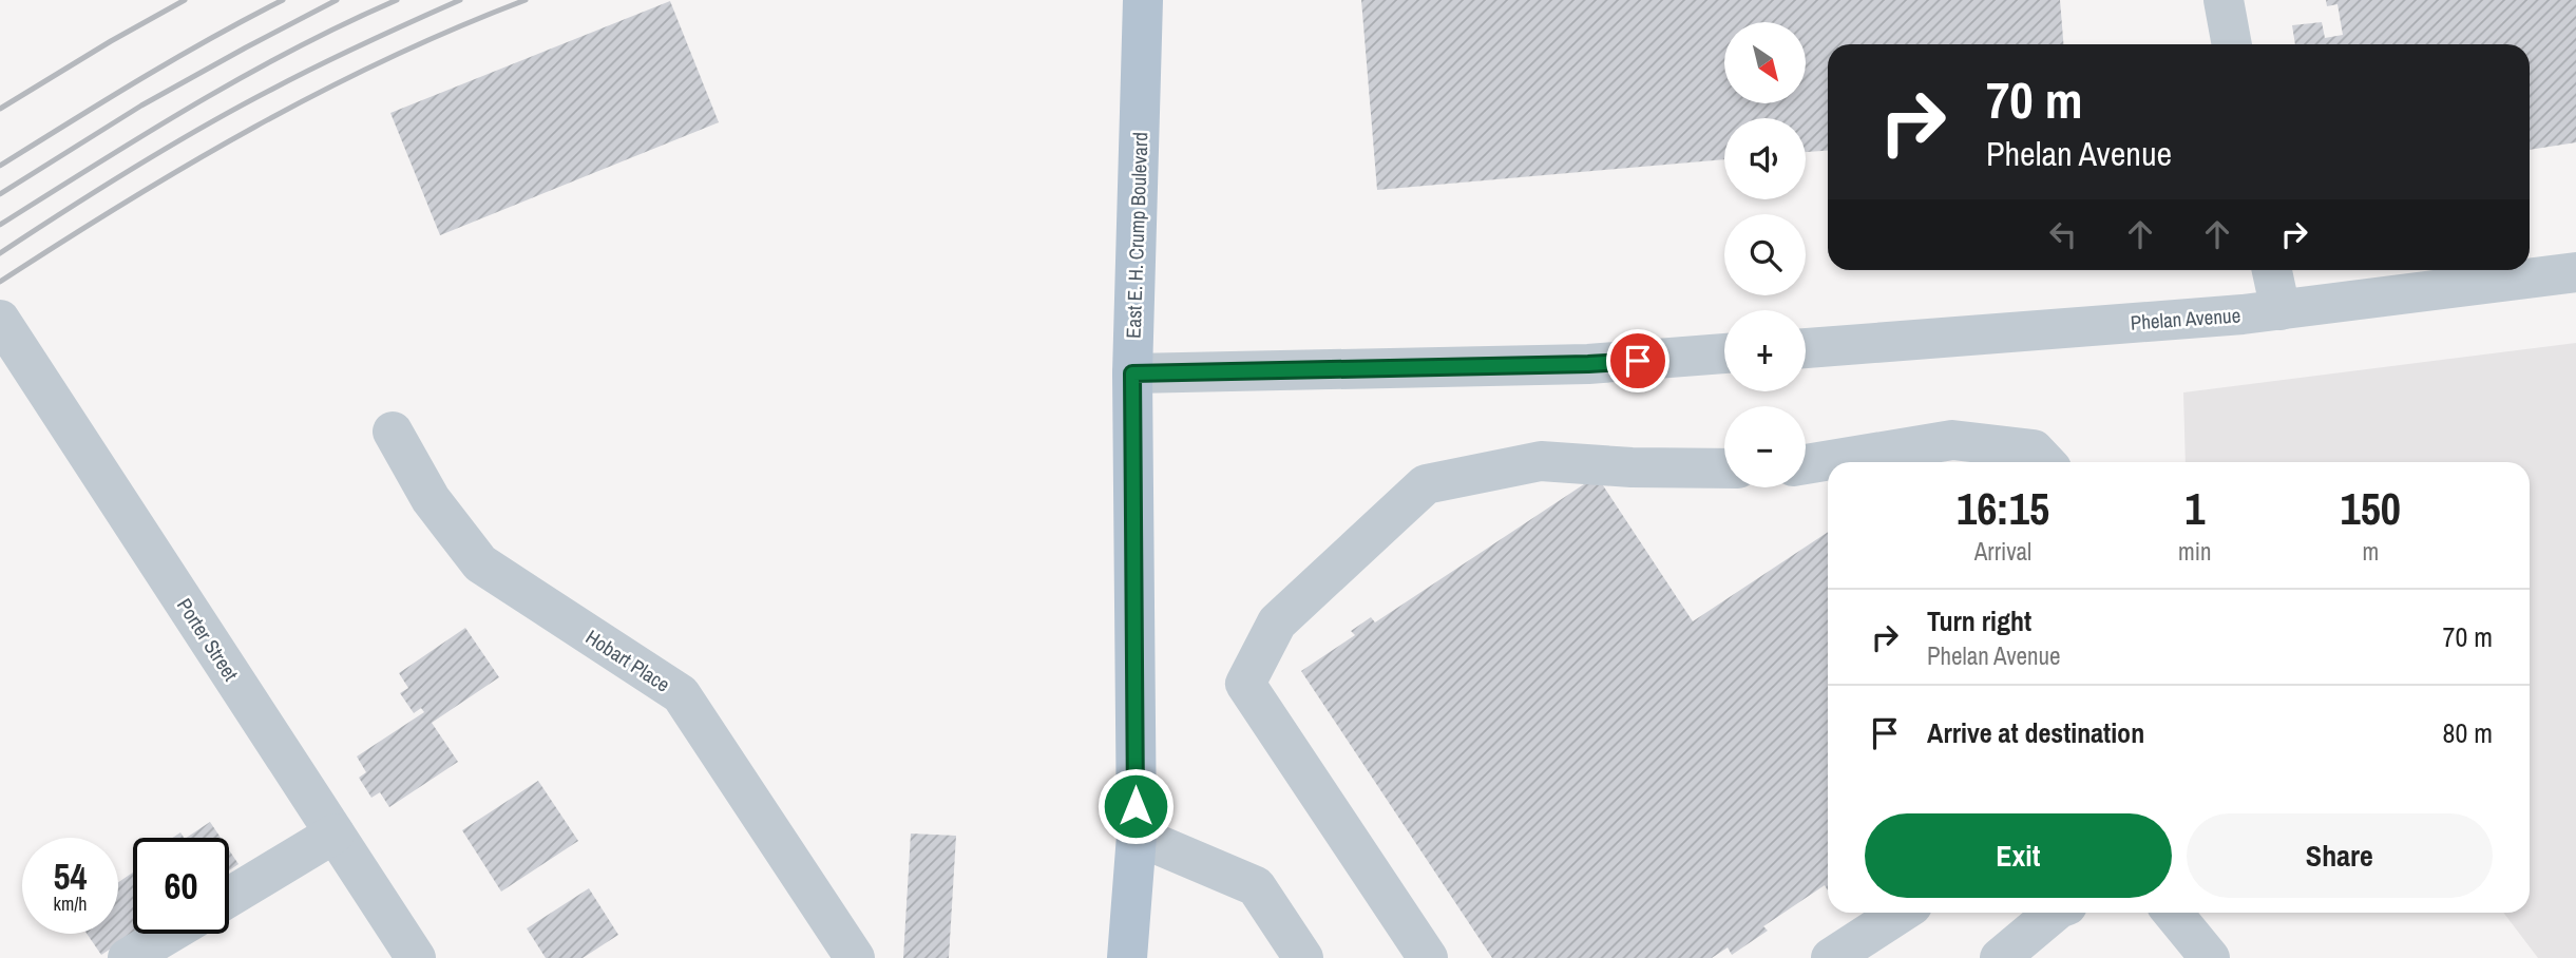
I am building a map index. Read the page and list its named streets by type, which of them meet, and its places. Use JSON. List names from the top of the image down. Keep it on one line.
{"streets":{"main road":["East E. H. Crump Boulevard"],"street":["Phelan Avenue","Porter Street","Hobart Place"]},"north":"bottom right","page":{"map_buttons":["+","−"],"turn":["70 m","Phelan Avenue"],"eta":["16:15","Arrival","1","min","150","m"],"list":[{"name":"Turn right","note":"Phelan Avenue","value":"70 m"},{"name":"Arrive at destination","value":"80 m"}],"buttons":["Exit","Share"],"speed":"54 km/h","limit":"60"}}
